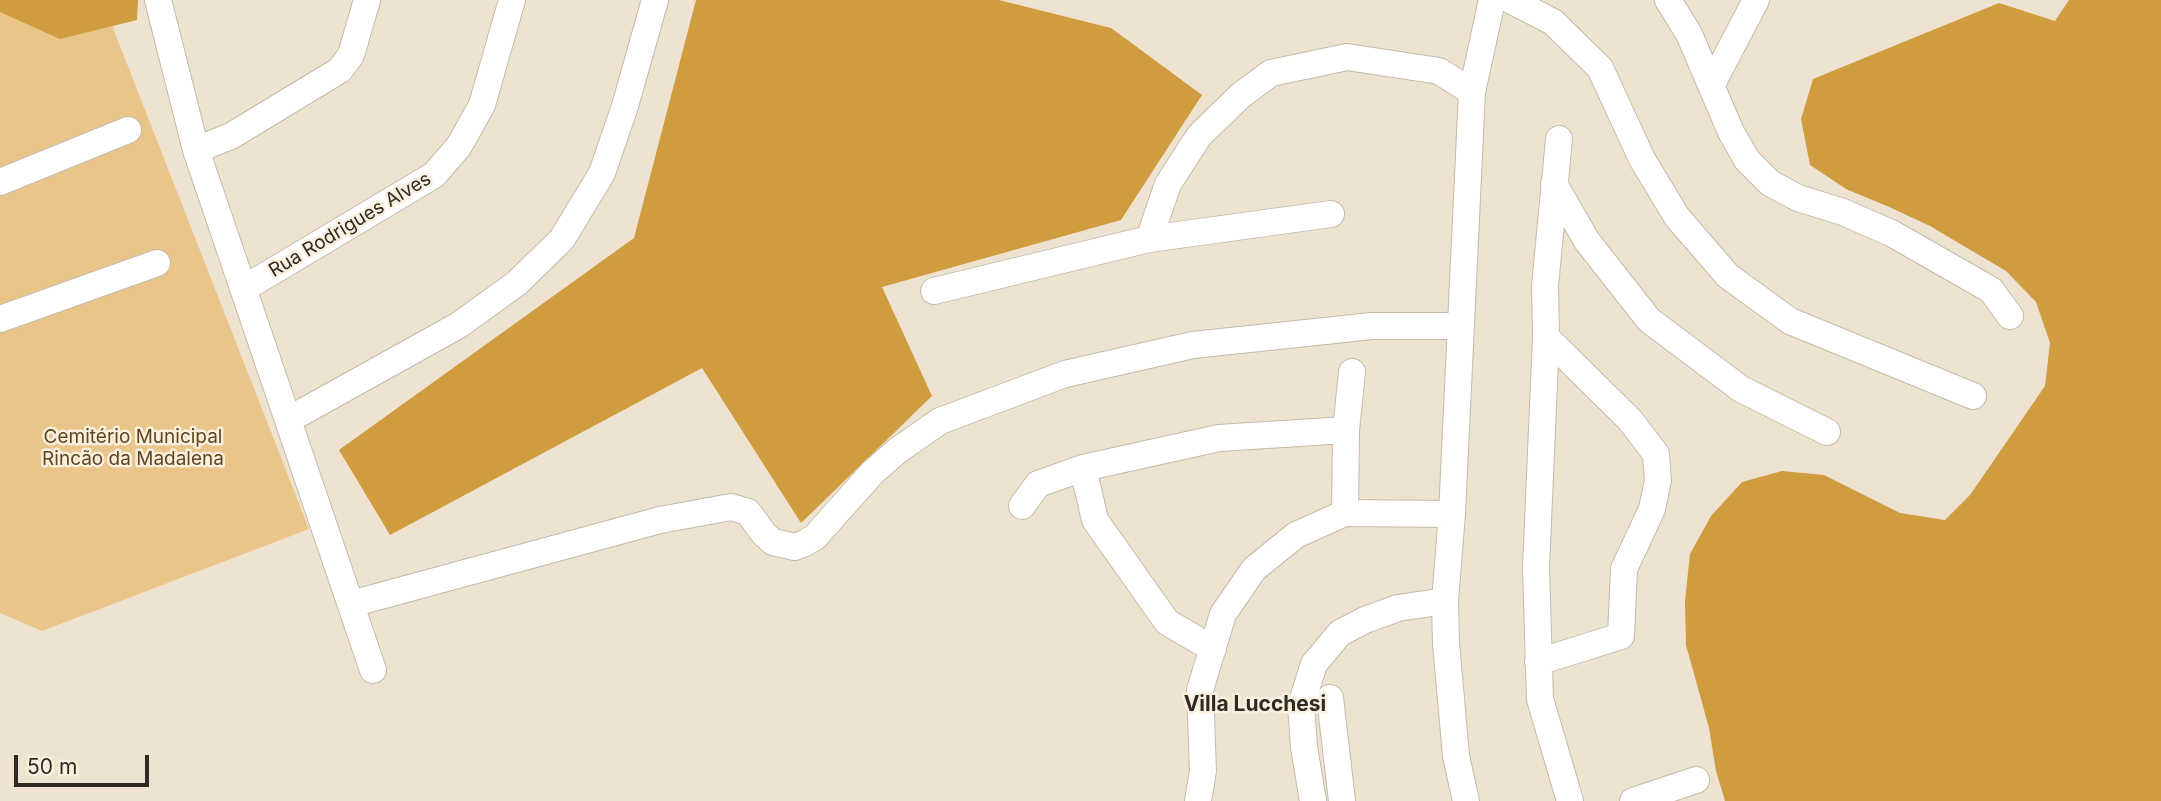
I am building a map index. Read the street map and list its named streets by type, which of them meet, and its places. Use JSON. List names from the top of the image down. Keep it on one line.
{"streets":{"street":["Rua Rodrigues Alves"]},"districts":["Villa Lucchesi"],"parks":["Cemitério Municipal Rincão da Madalena"],"scale_bar":"50 m"}
